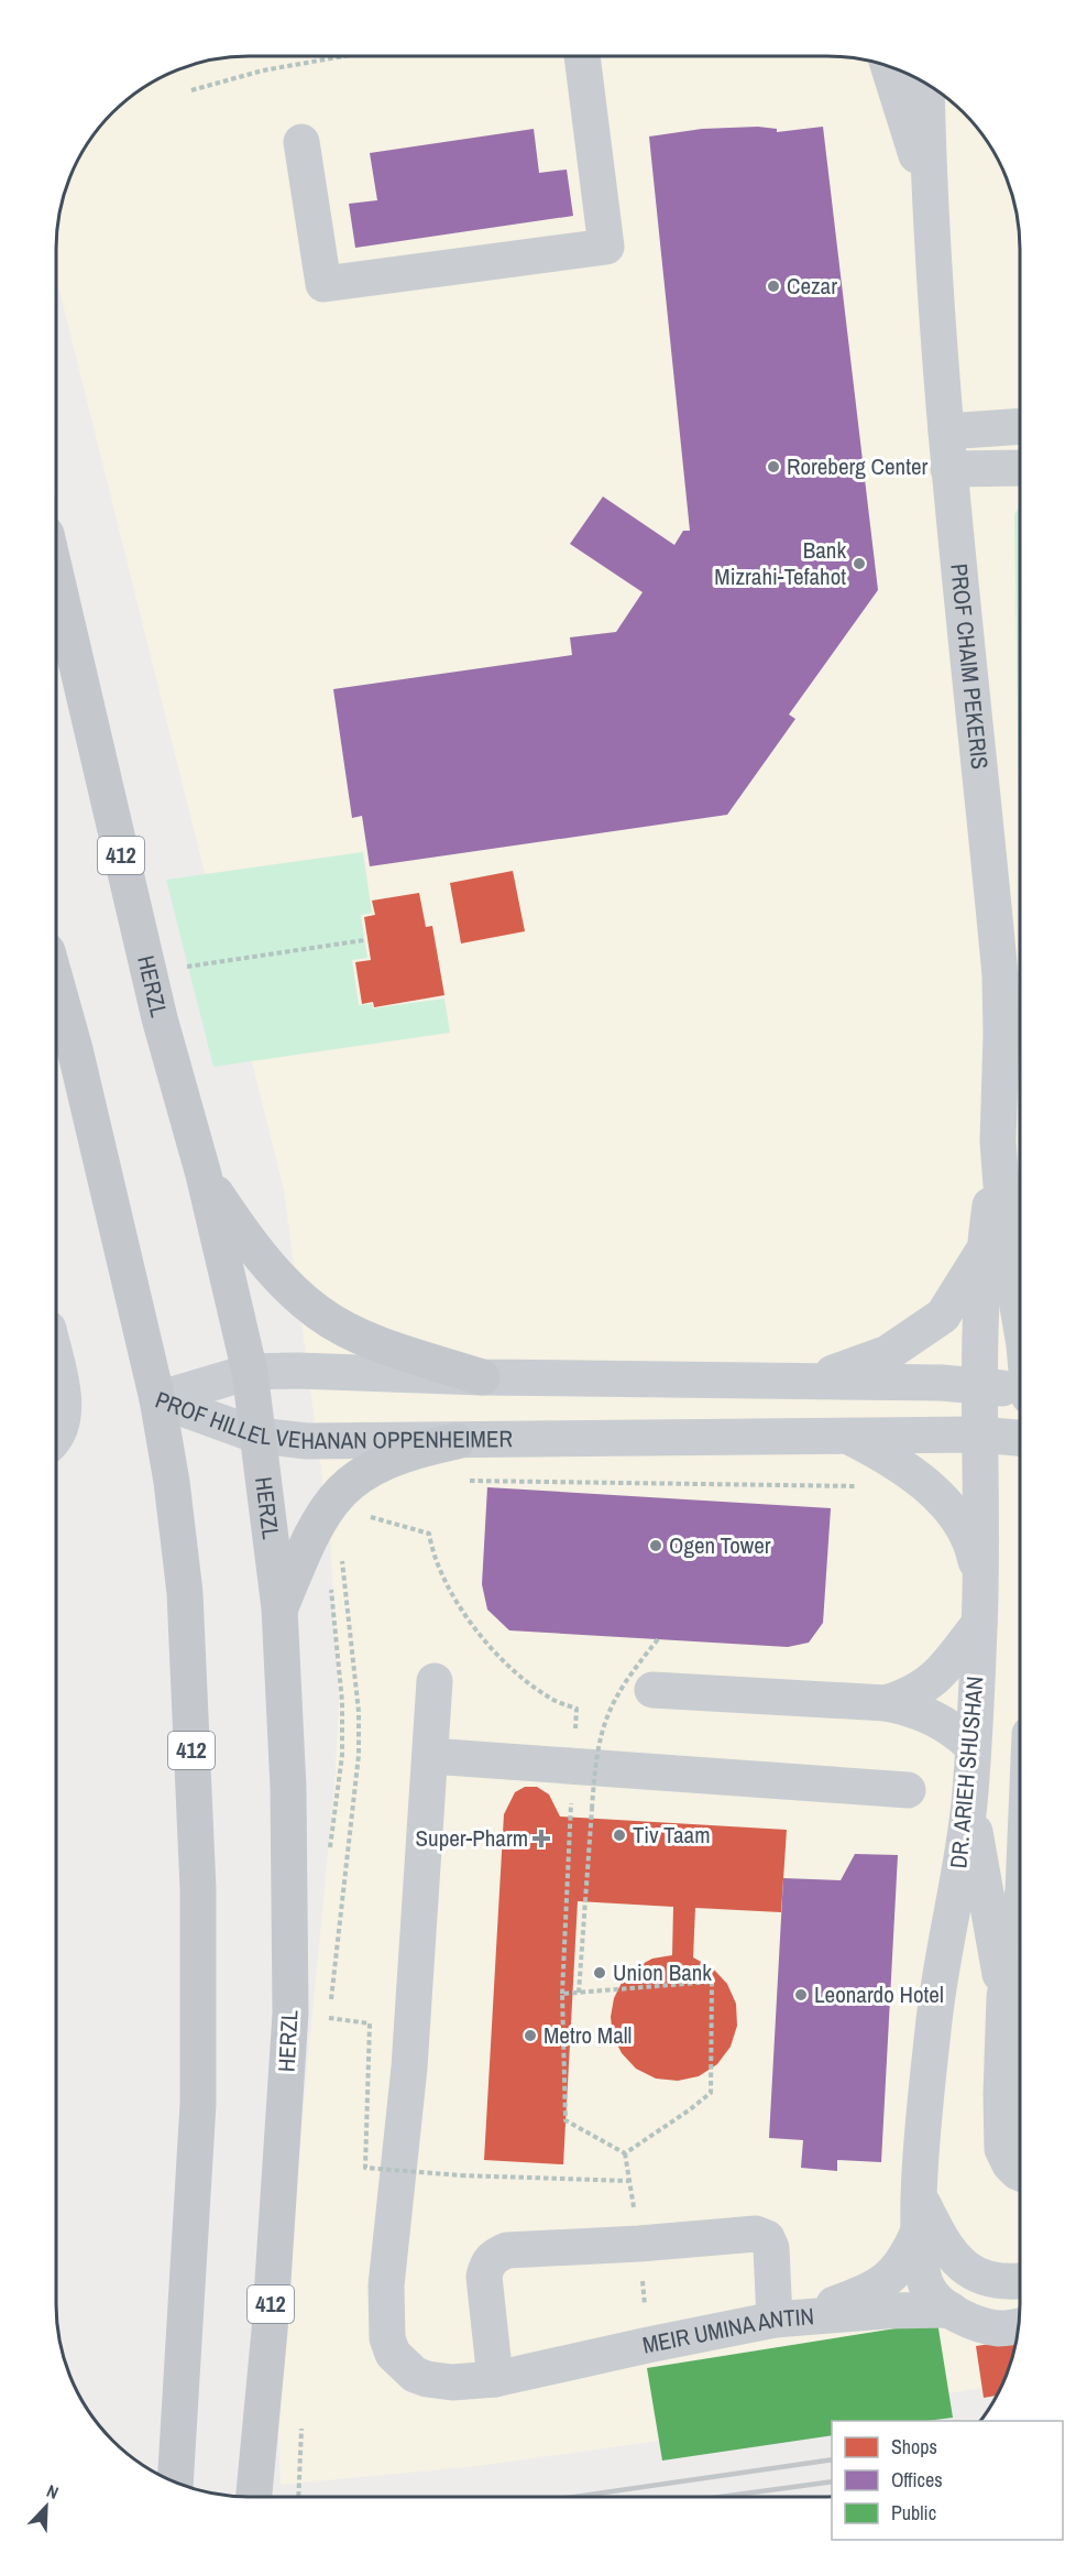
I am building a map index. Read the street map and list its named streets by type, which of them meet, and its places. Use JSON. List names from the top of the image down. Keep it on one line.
{"streets":{"main road":["412","HERZL"],"street":["PROF CHAIM PEKERIS","PROF HILLEL VEHANAN OPPENHEIMER","DR. ARIEH SHUSHAN","MEIR UMINA ANTIN"]},"crossings":[["PROF CHAIM PEKERIS","PROF HILLEL VEHANAN OPPENHEIMER"],["PROF CHAIM PEKERIS","DR. ARIEH SHUSHAN"],["412","PROF HILLEL VEHANAN OPPENHEIMER"],["HERZL","PROF HILLEL VEHANAN OPPENHEIMER"],["PROF HILLEL VEHANAN OPPENHEIMER","DR. ARIEH SHUSHAN"],["DR. ARIEH SHUSHAN","MEIR UMINA ANTIN"]],"places":{"other":["Cezar","Roreberg Center","Bank Mizrahi-Tefahot","Ogen Tower","Tiv Taam","Union Bank","Leonardo Hotel","Metro Mall"],"health":["Super-Pharm"]},"legend":["Shops","Offices","Public"],"north":"top right"}
